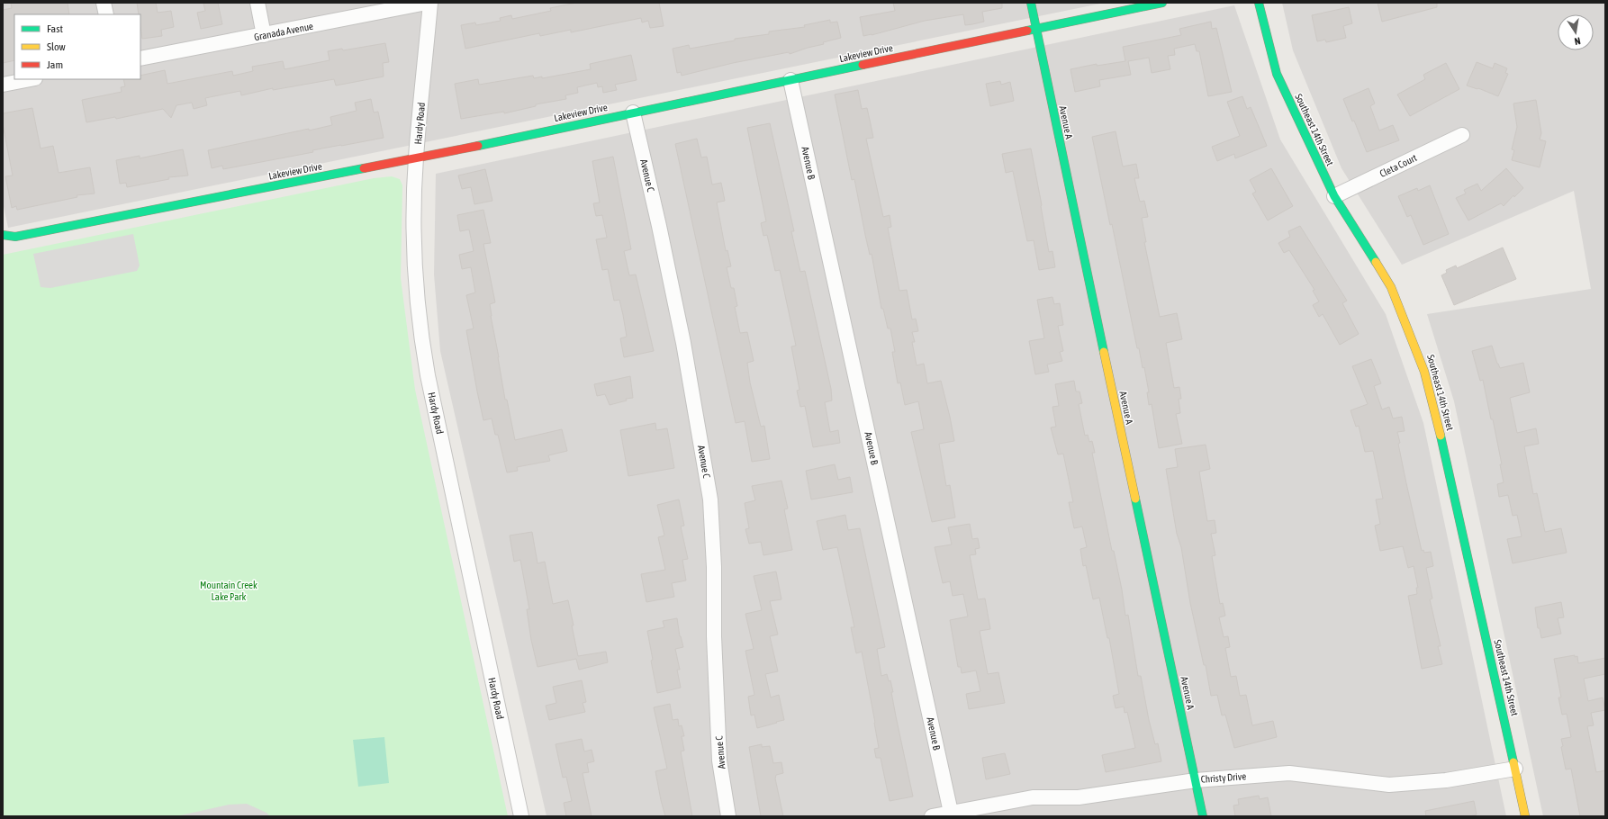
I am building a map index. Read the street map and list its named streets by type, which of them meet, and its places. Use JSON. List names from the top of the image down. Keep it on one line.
{"streets":{"street":["Granada Avenue","Lakeview Drive","Avenue A","Hardy Road","Southeast 14th Street","Avenue B","Cleta Court","Avenue C","Christy Drive"]},"crossings":[["Lakeview Drive","Avenue A"],["Lakeview Drive","Hardy Road"],["Lakeview Drive","Avenue B"],["Lakeview Drive","Avenue C"],["Avenue A","Christy Drive"],["Southeast 14th Street","Cleta Court"],["Southeast 14th Street","Christy Drive"],["Avenue B","Christy Drive"]],"parks":["Mountain Creek Lake Park"],"legend":["Fast","Slow","Jam"],"north":"bottom"}
